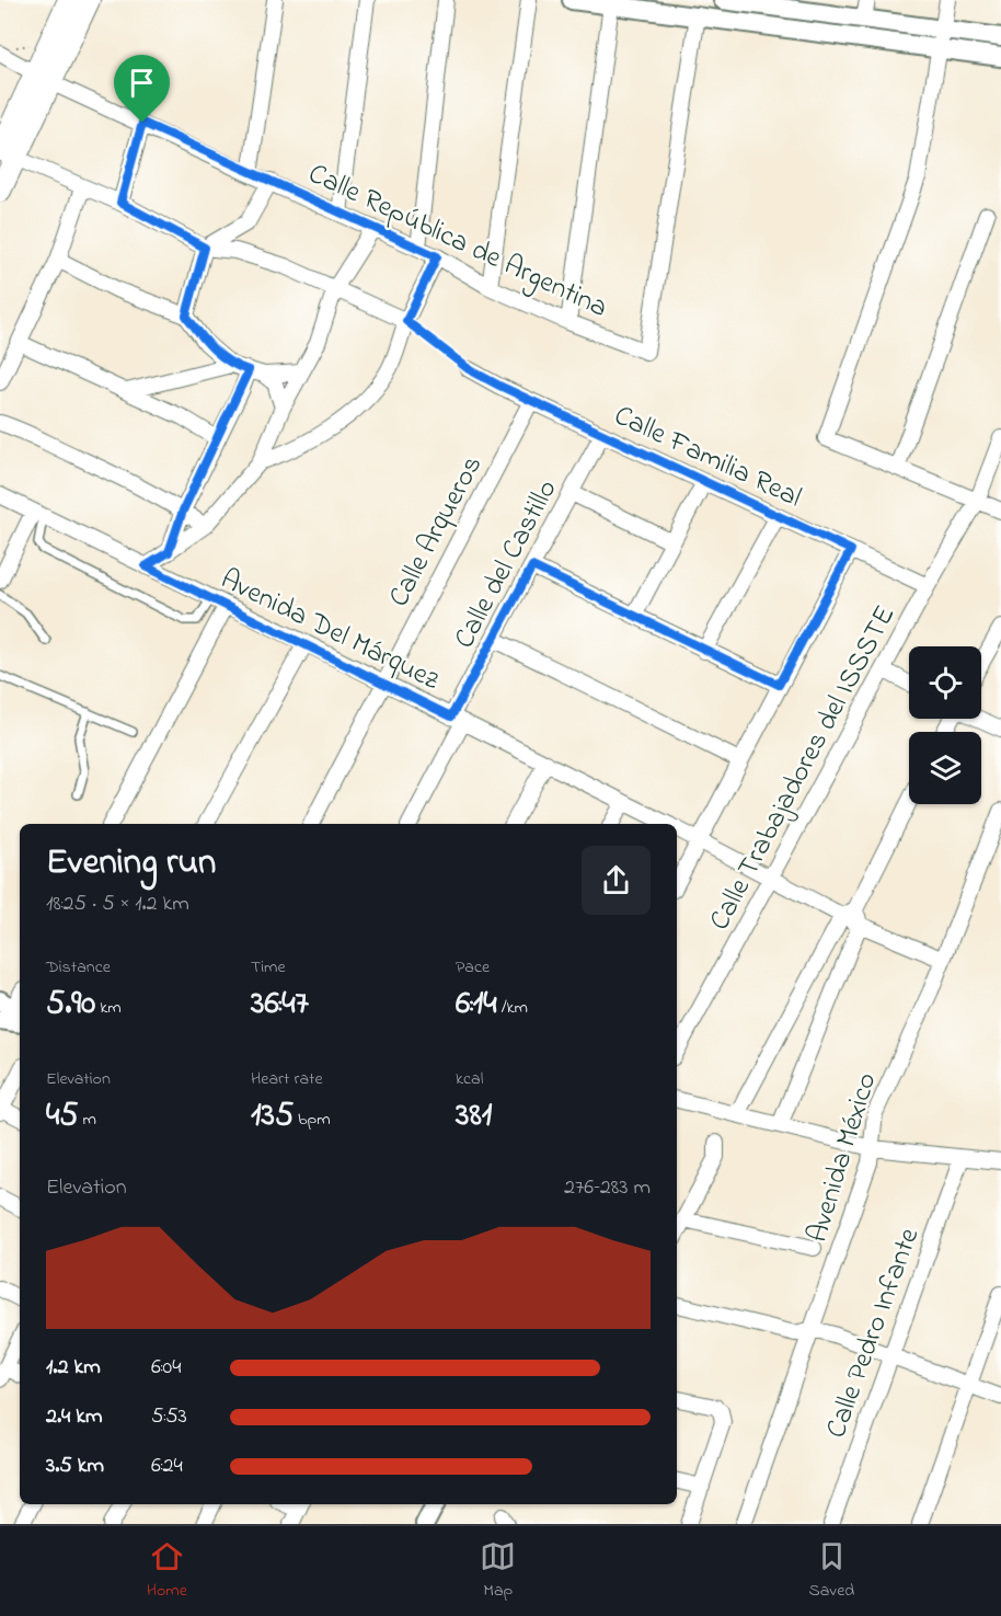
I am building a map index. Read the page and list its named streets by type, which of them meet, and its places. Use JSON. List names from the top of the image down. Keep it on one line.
{"streets":{"street":["Calle República de Argentina","Calle Familia Real","Calle Arqueros","Calle del Castillo","Avenida Del Márquez","Calle Trabajadores del ISSSTE","Avenida México","Calle Pedro Infante"]},"crossings":[["Calle Familia Real","Calle Arqueros"],["Calle Familia Real","Calle del Castillo"],["Calle Familia Real","Calle Trabajadores del ISSSTE"],["Calle Arqueros","Avenida Del Márquez"],["Calle del Castillo","Avenida Del Márquez"],["Avenida Del Márquez","Calle Trabajadores del ISSSTE"]],"page":{"heading":["Evening run","18:25 · 5 × 1.2 km"],"stats":[["Distance","5.90 km"],["Time","36:47"],["Pace","6:14 /km"],["Elevation","45 m"],["Heart rate","135 bpm"],["kcal","381"]],"chart":["Elevation","276–283 m"],"list":[{"name":"1.2 km","note":"6:04"},{"name":"2.4 km","note":"5:53"},{"name":"3.5 km","note":"6:24"}],"tabs":["Home","Map","Saved"]}}
